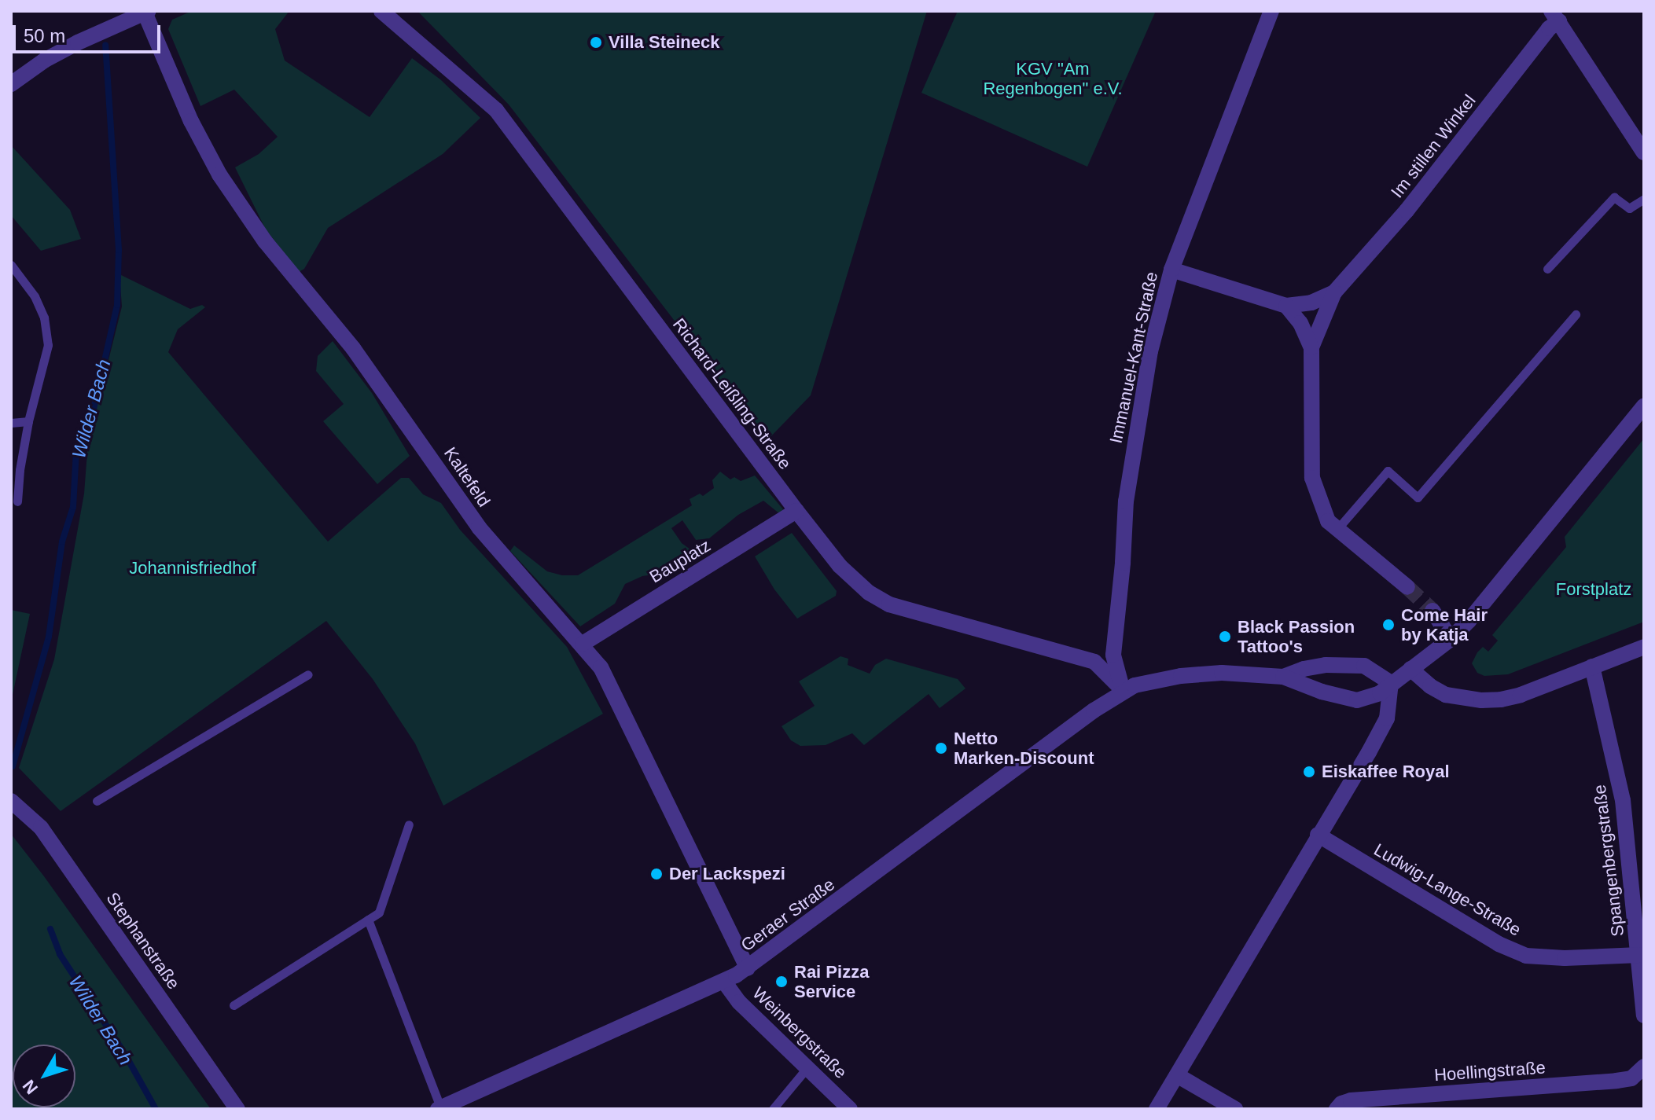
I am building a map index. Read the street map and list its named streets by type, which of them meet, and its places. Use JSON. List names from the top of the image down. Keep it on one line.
{"streets":{"street":["Im stillen Winkel","Immanuel-Kant-Straße","Richard-Leißling-Straße","Kaltefeld","Bauplatz","Spangenbergstraße","Ludwig-Lange-Straße","Geraer Straße","Stephanstraße","Weinbergstraße","Hoellingstraße"]},"crossings":[["Im stillen Winkel","Immanuel-Kant-Straße"],["Immanuel-Kant-Straße","Richard-Leißling-Straße"],["Immanuel-Kant-Straße","Geraer Straße"],["Richard-Leißling-Straße","Bauplatz"],["Richard-Leißling-Straße","Geraer Straße"],["Kaltefeld","Bauplatz"],["Kaltefeld","Geraer Straße"],["Spangenbergstraße","Ludwig-Lange-Straße"],["Geraer Straße","Weinbergstraße"]],"water":["Wilder Bach"],"parks":["KGV \"Am Regenbogen\" e.V.","Johannisfriedhof","Forstplatz"],"places":["Villa Steineck","Come Hair by Katja","Black Passion Tattoo's","Netto Marken-Discount","Eiskaffee Royal","Der Lackspezi","Rai Pizza Service"],"scale_bar":"50 m","north":"bottom left"}
